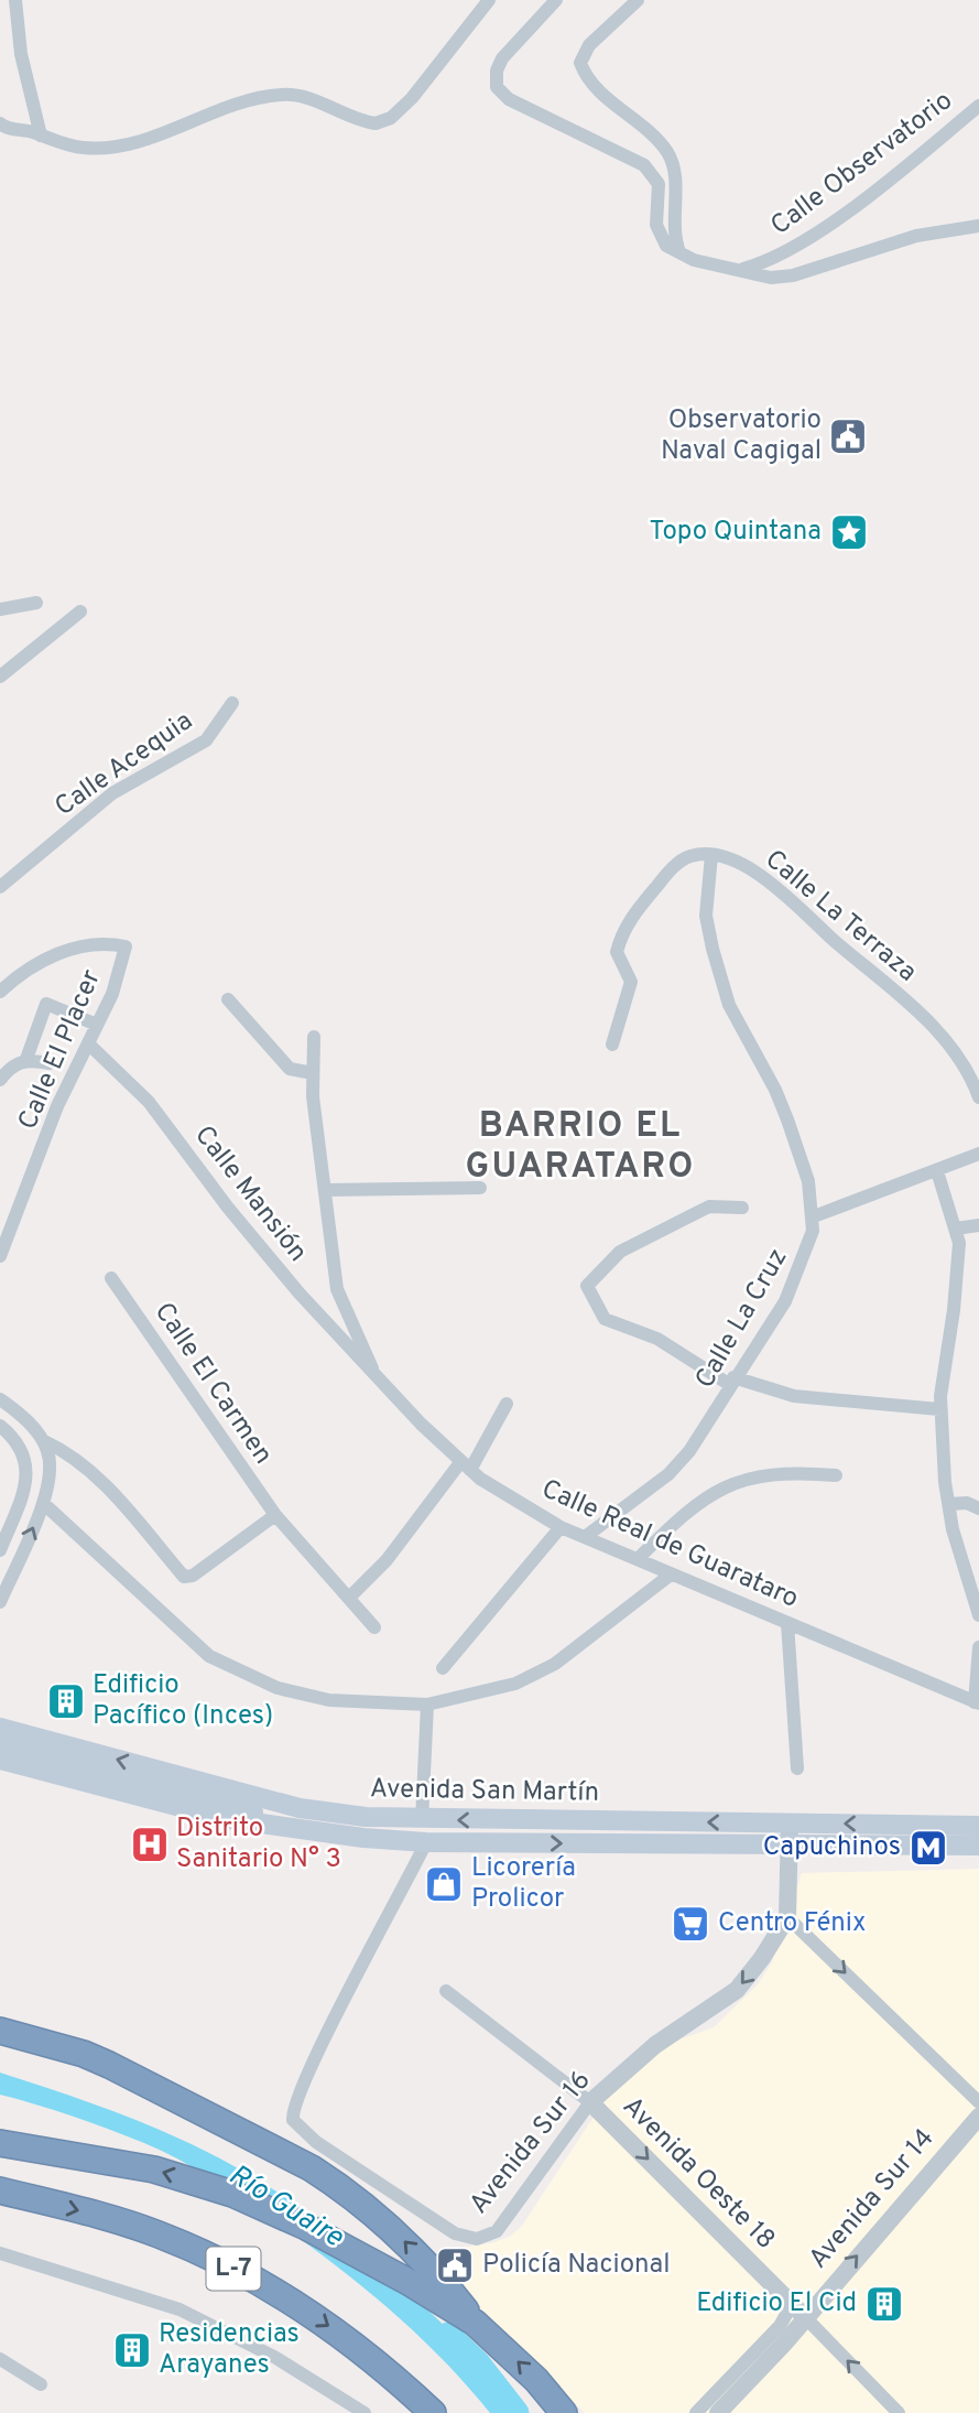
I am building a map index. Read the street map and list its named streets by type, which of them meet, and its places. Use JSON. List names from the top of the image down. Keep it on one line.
{"streets":{"highway":["L-7"],"main road":["Avenida San Martín"],"street":["Calle Observatorio","Calle Acequia","Calle La Terraza","Calle El Placer","Calle Mansión","Calle La Cruz","Calle El Carmen","Calle Real de Guarataro","Avenida Sur 16","Avenida Oeste 18","Avenida Sur 14"]},"crossings":[["Calle La Terraza","Calle La Cruz"],["Calle El Placer","Calle Mansión"],["Calle Mansión","Calle Real de Guarataro"],["Calle La Cruz","Calle Real de Guarataro"],["Avenida San Martín","Avenida Sur 16"],["Avenida Sur 16","Avenida Oeste 18"],["Avenida Oeste 18","Avenida Sur 14"]],"one_way":["Avenida Sur 14"],"districts":["BARRIO EL GUARATARO"],"water":["Río Guaire"],"places":{"public building":["Observatorio Naval Cagigal","Policía Nacional"],"place":["Topo Quintana"],"building":["Edificio Pacífico (Inces)","Edificio El Cid","Residencias Arayanes"],"hospital":["Distrito Sanitario N° 3"],"metro station":["Capuchinos"],"shop":["Licorería Prolicor"],"supermarket":["Centro Fénix"]}}
